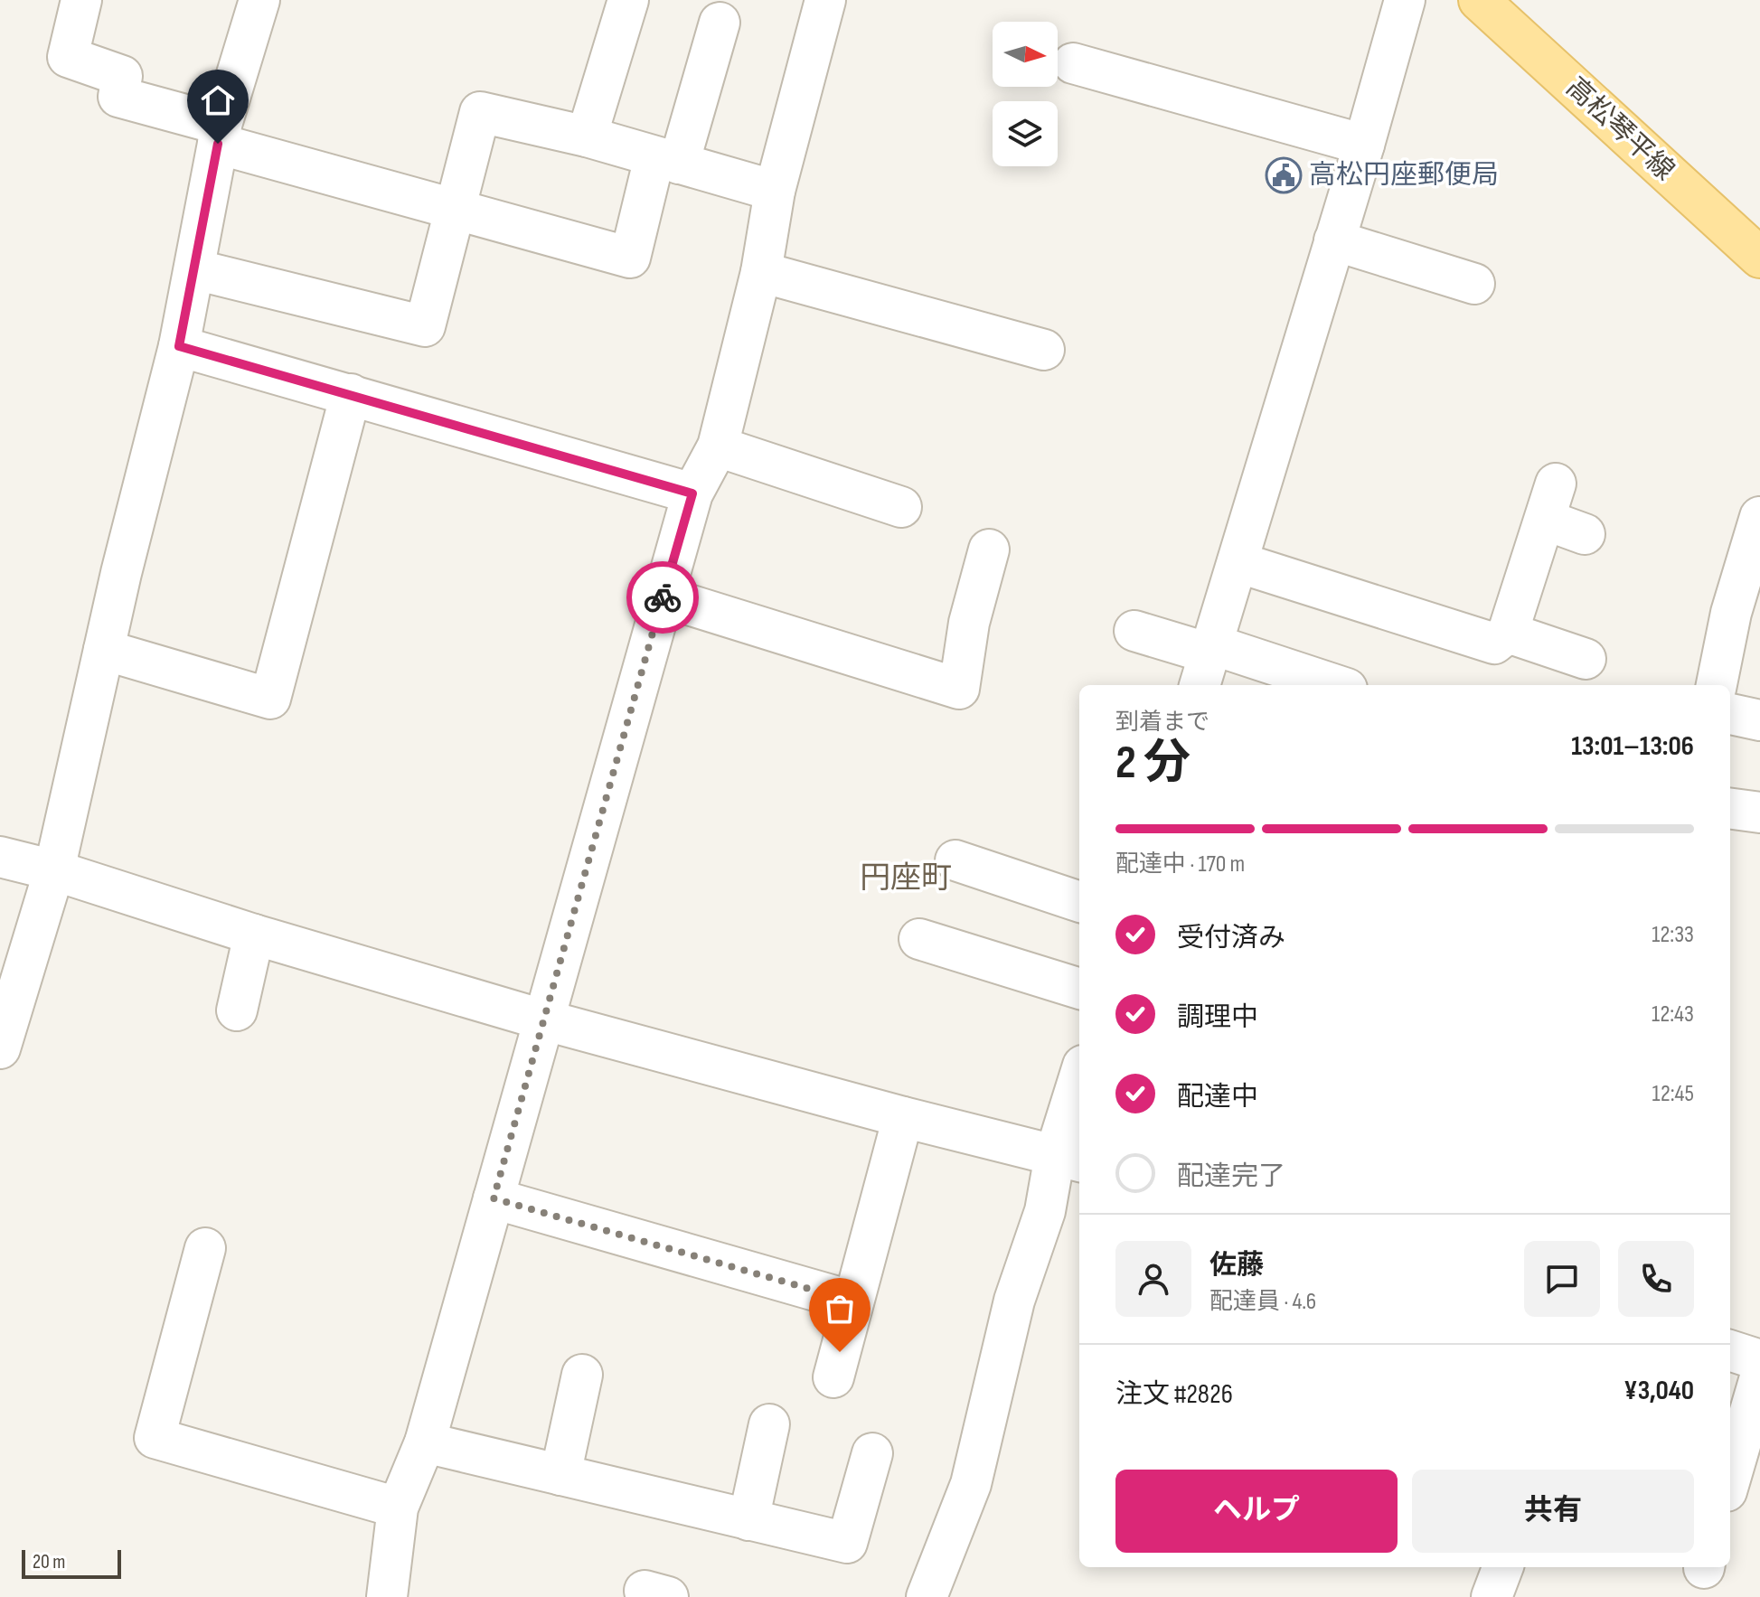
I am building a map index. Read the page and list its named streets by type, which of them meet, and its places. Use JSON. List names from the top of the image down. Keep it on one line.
{"streets":{"main road":["高松琴平線"]},"districts":["円座町"],"places":{"public building":["高松円座郵便局"]},"scale_bar":"20 m","north":"right","page":{"heading":["2 分","到着まで","13:01–13:06"],"panel":["佐藤","配達員 · 4.6","注文 #2826","¥3,040"],"bar":"配達中 · 170 m","list":[["受付済み","12:33"],["調理中","12:43"],["配達中","12:45"],"配達完了"],"buttons":["ヘルプ","共有"],"scale":"20 m"}}
